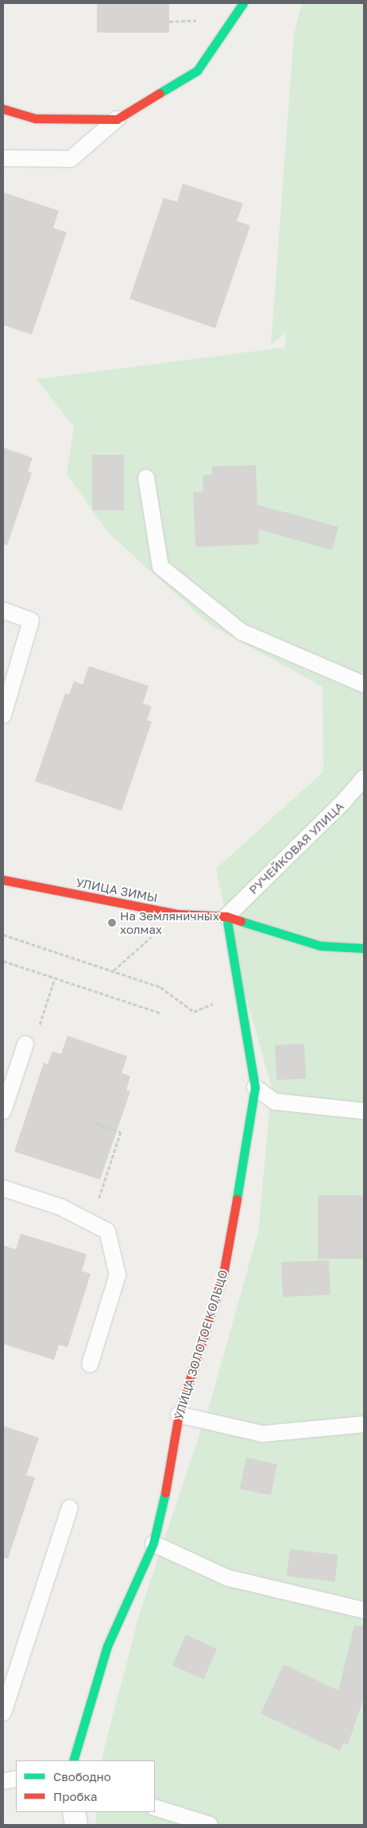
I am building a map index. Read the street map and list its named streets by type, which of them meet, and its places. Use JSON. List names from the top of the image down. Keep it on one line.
{"streets":{"street":["УЛИЦА ЗИМЫ","УЛИЦА ЗОЛОТОЕ КОЛЬЦО"],"lane":["РУЧЕЙКОВАЯ УЛИЦА"]},"crossings":[["РУЧЕЙКОВАЯ УЛИЦА","УЛИЦА ЗИМЫ"],["РУЧЕЙКОВАЯ УЛИЦА","УЛИЦА ЗОЛОТОЕ КОЛЬЦО"],["УЛИЦА ЗИМЫ","УЛИЦА ЗОЛОТОЕ КОЛЬЦО"]],"places":["На Земляничных холмах"],"legend":["Свободно","Пробка"]}
